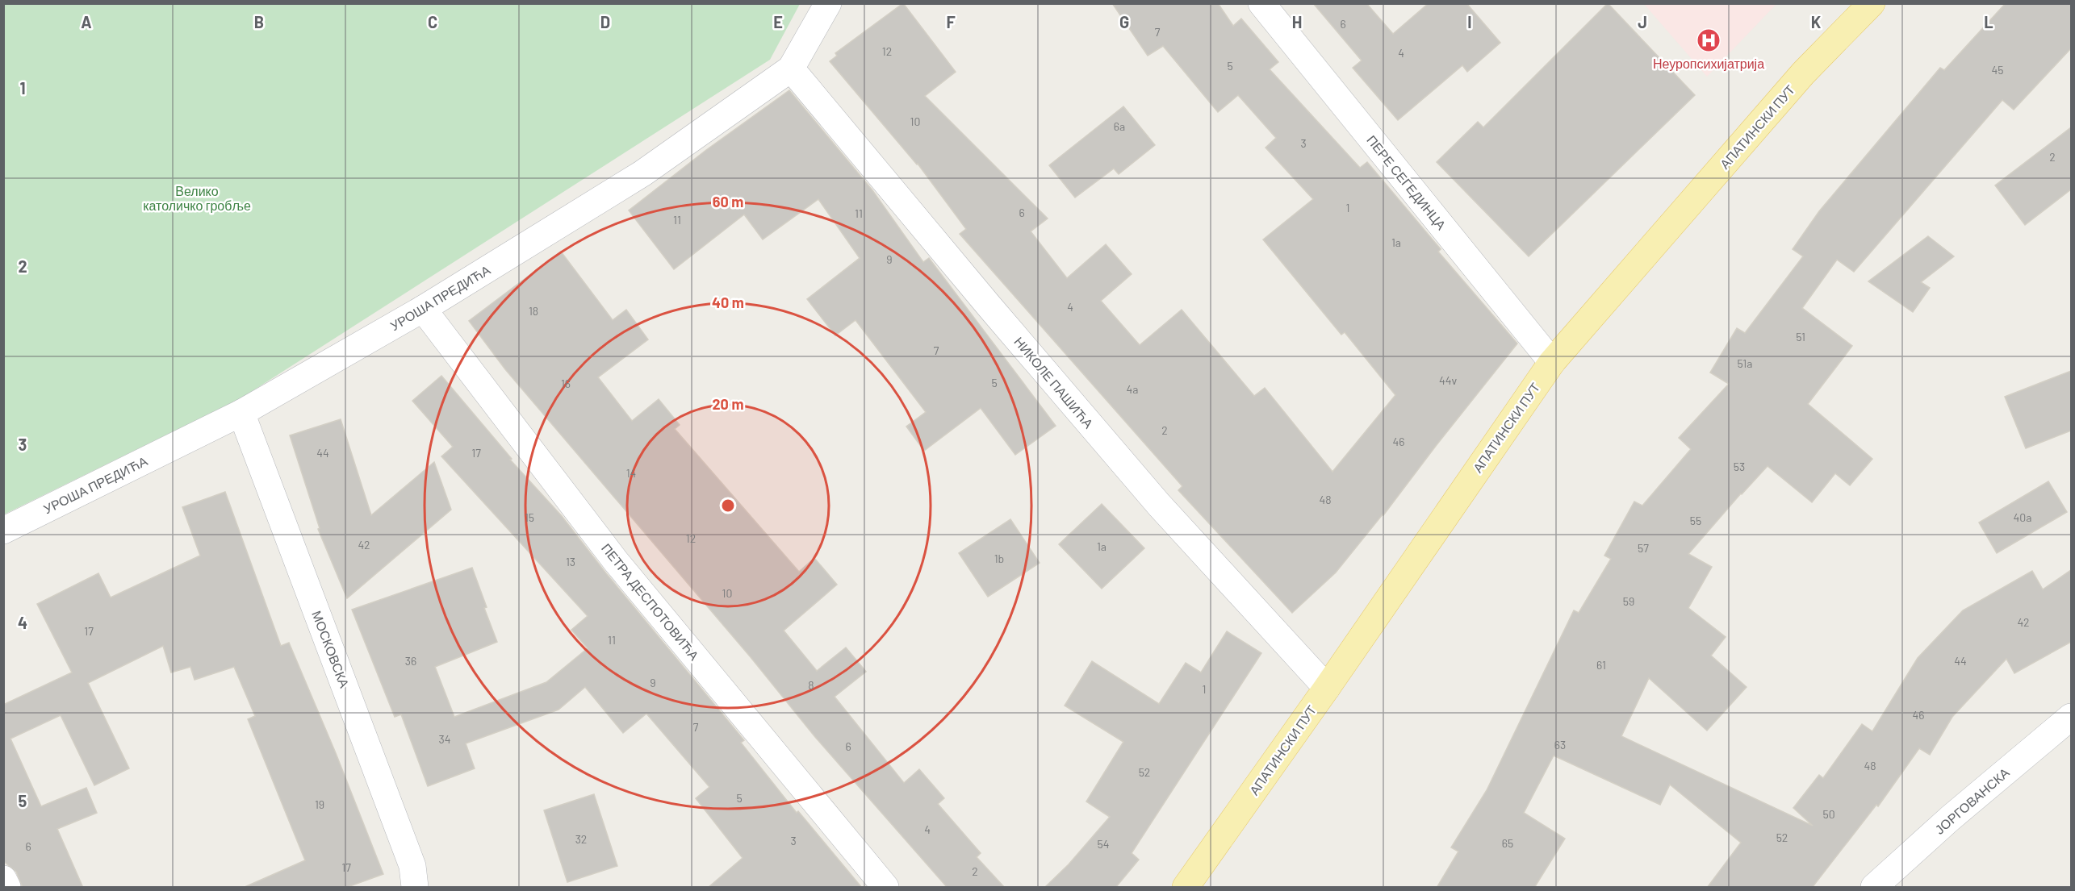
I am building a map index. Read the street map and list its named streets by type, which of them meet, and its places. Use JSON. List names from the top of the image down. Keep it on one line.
{"streets":{"main road":["АПАТИНСКИ ПУТ"],"street":["ПЕРЕ СЕГЕДИНЦА","УРОША ПРЕДИЋА","НИКОЛЕ ПАШИЋА","ПЕТРА ДЕСПОТОВИЋА","МОСКОВСКА","ЈОРГОВАНСКА"]},"crossings":[["АПАТИНСКИ ПУТ","ПЕРЕ СЕГЕДИНЦА"],["АПАТИНСКИ ПУТ","НИКОЛЕ ПАШИЋА"],["УРОША ПРЕДИЋА","НИКОЛЕ ПАШИЋА"],["УРОША ПРЕДИЋА","ПЕТРА ДЕСПОТОВИЋА"],["УРОША ПРЕДИЋА","МОСКОВСКА"]],"parks":["Велико католичко гробље"],"places":{"hospital":["Неуропсихијатрија"]},"house_numbers":["6","7","12","4","5","45","10","6a","3","2","1","6","11","11","1a","9","4","18","51","7","51a","44v","5","16","4a","2","46","44","17","53","14","48","15","40a","55","12","42","1a","57","1b","13","10","59","42","17","11","36","44","61","9","8","1","46","7","34","63","6","48","52","5","19","50","4","52","32","3","65","54","6","17","2"],"grid":{"columns":["A","B","C","D","E","F","G","H","I","J","K","L"],"rows":["1","2","3","4","5"]},"rings":["60 m","40 m","20 m"]}
